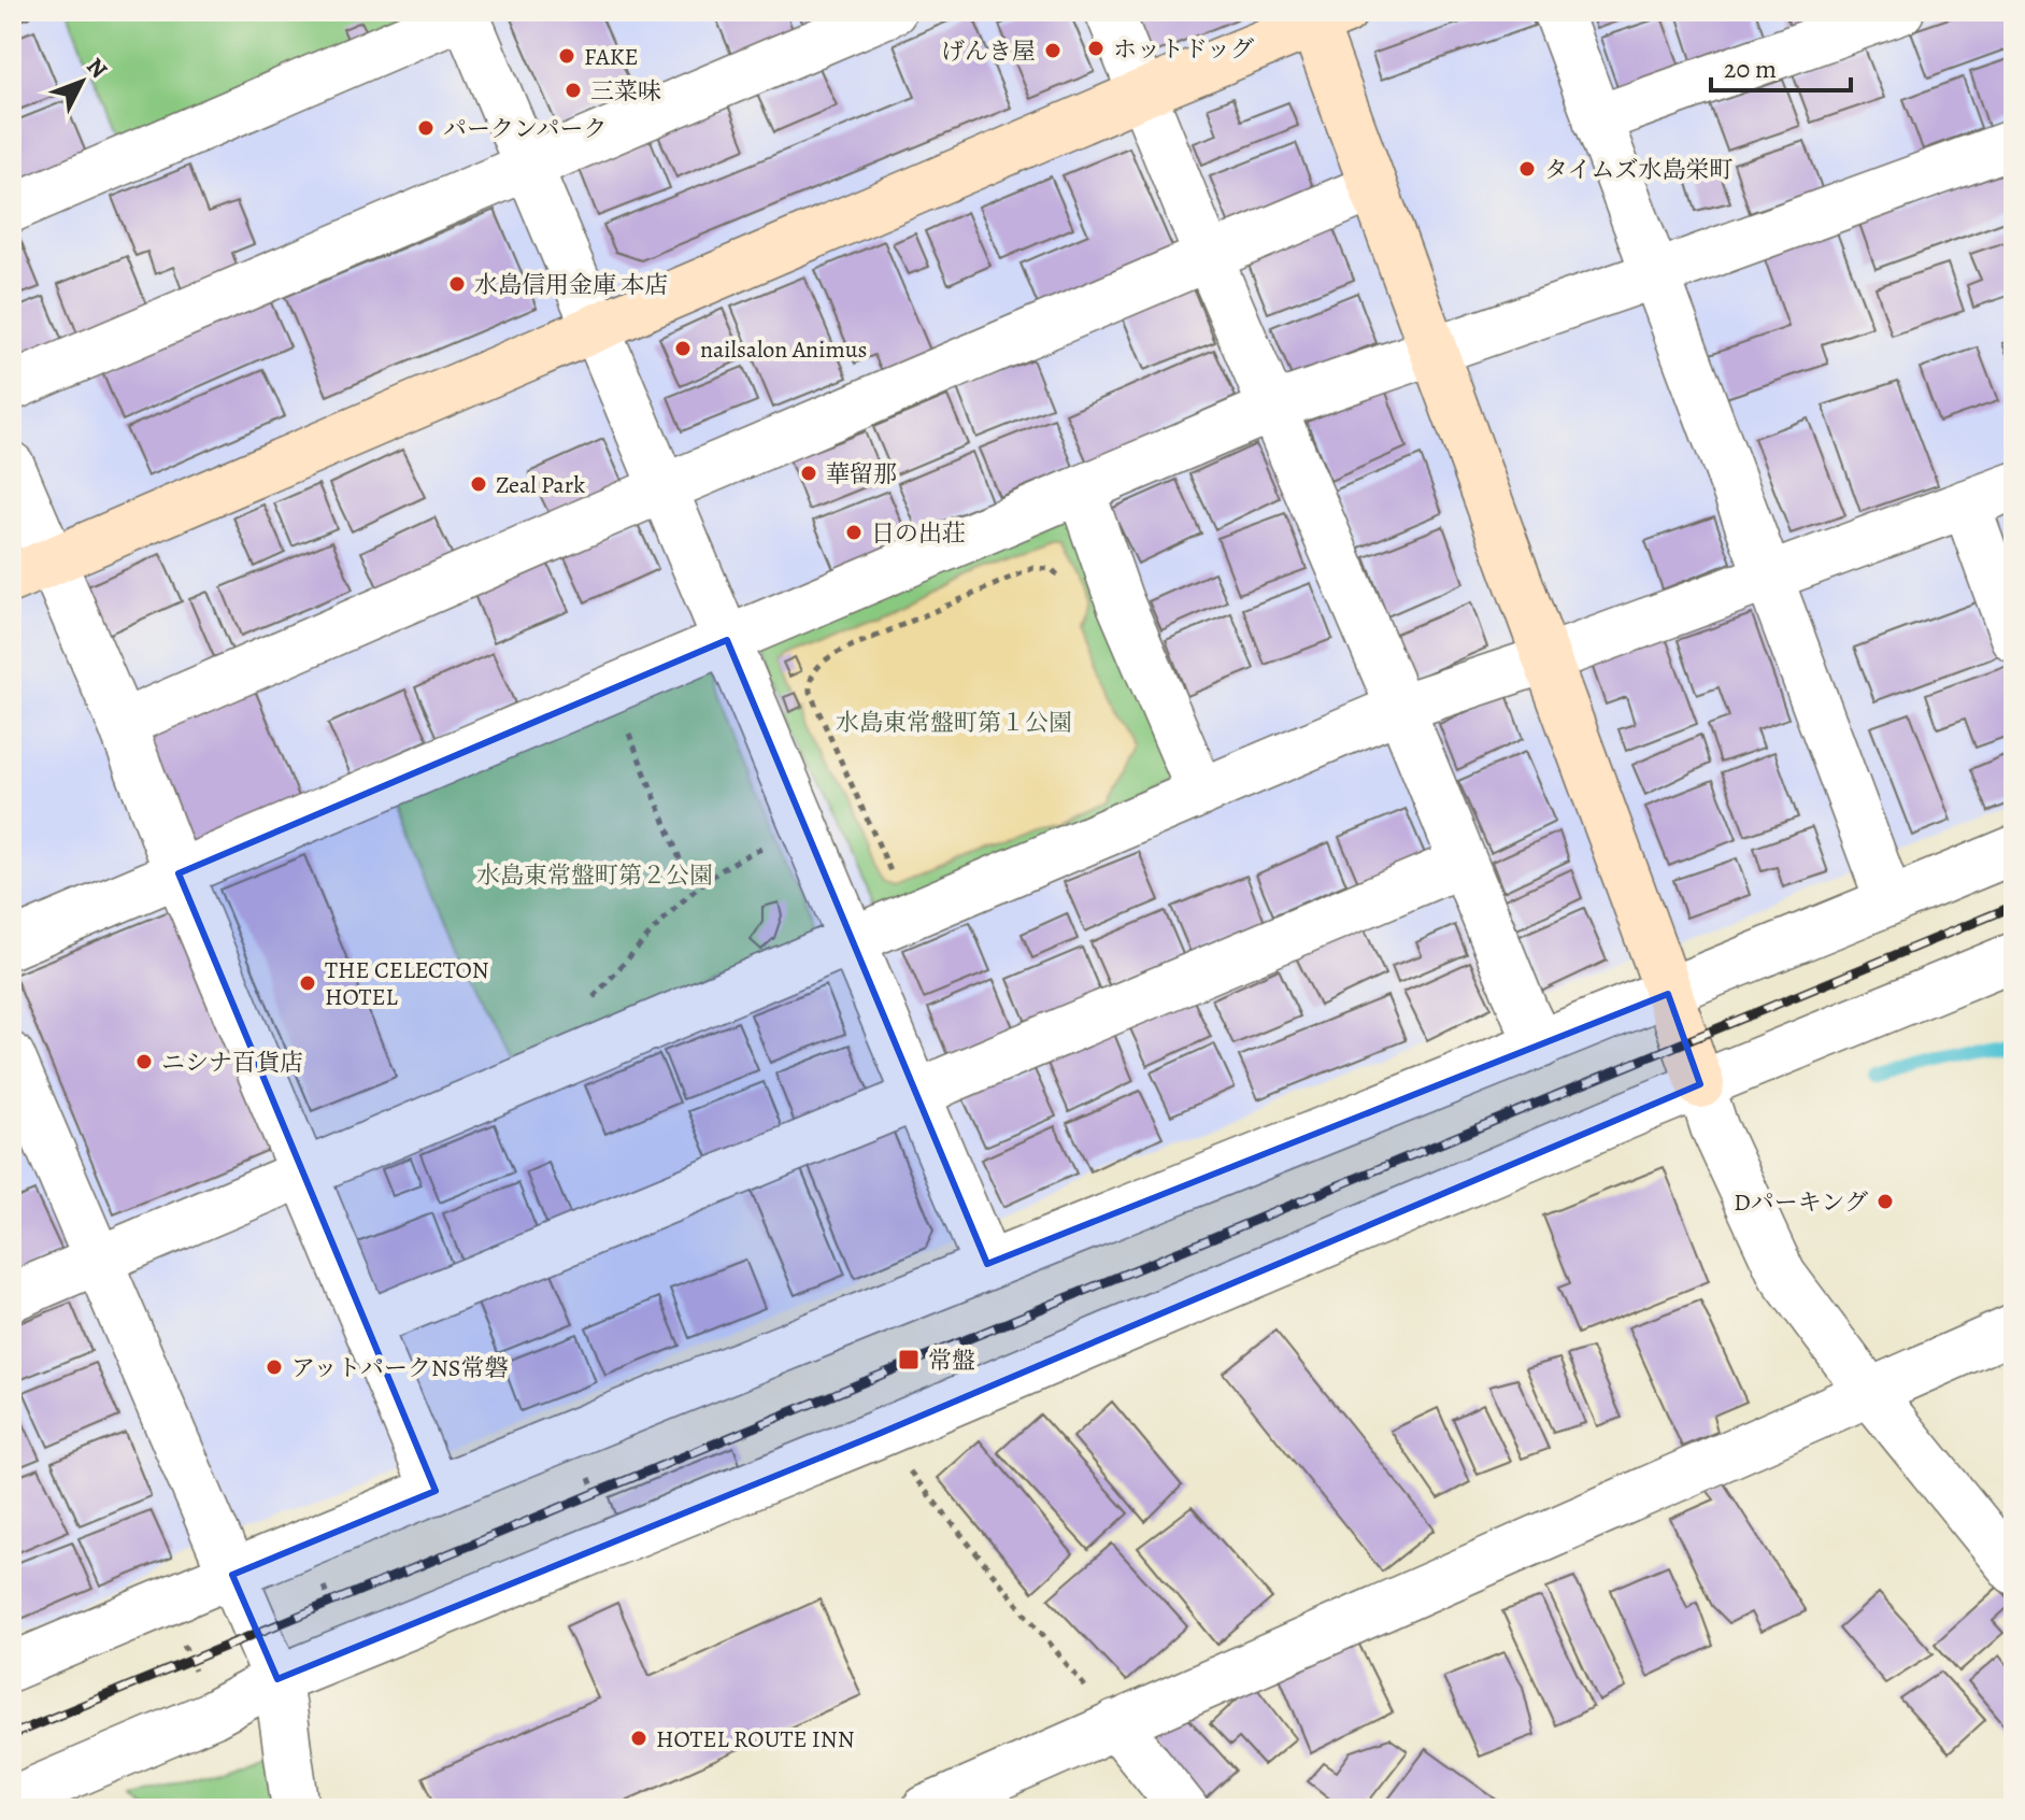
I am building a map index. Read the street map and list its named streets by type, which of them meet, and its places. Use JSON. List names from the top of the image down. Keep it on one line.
{"parks":["水島東常盤町第１公園","水島東常盤町第２公園"],"places":{"other":["ホットドッグ","げんき屋","FAKE","三菜味","パークンパーク","タイムズ水島栄町","水島信用金庫 本店","nailsalon Animus","華留那","Zeal Park","日の出荘","THE CELECTON HOTEL","ニシナ百貨店","Dパーキング","アットパークNS常磐","HOTEL ROUTE INN"],"transit":["常盤"]},"scale_bar":"20 m","north":"top right"}
